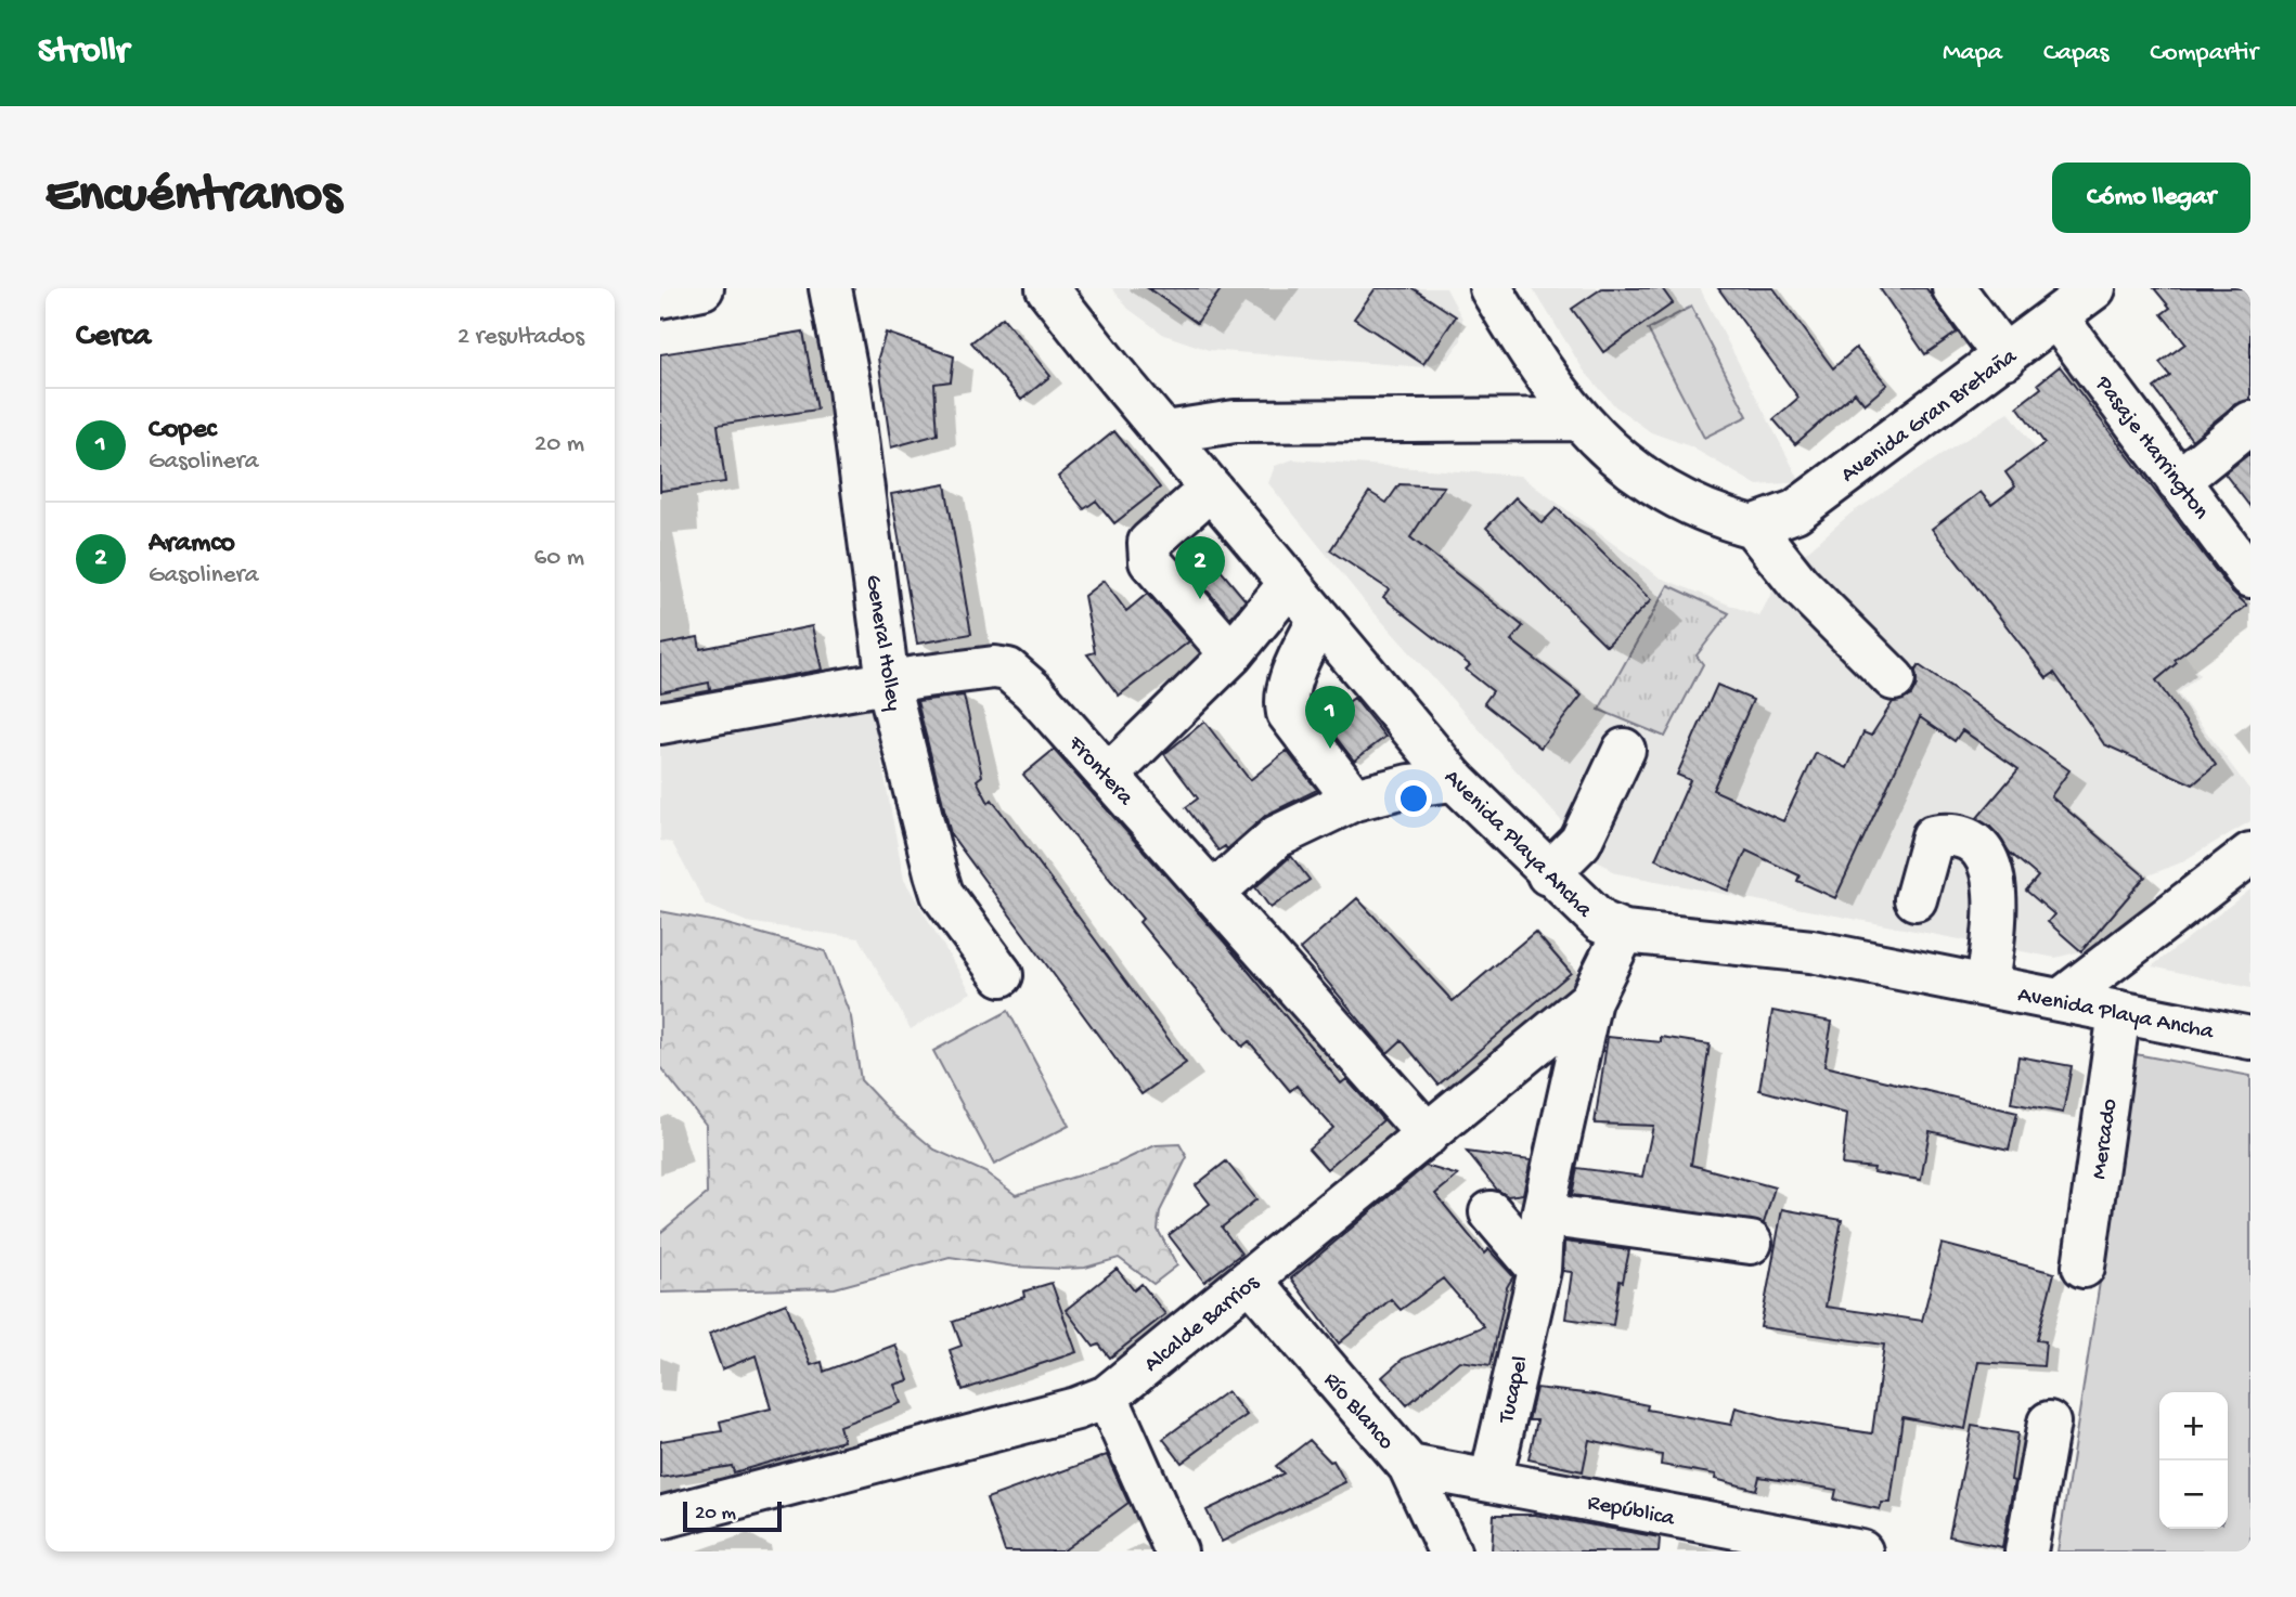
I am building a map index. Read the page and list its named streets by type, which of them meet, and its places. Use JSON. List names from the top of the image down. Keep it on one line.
{"streets":{"street":["Avenida Gran Bretaña","Pasaje Harrington","General Holley","Frontera","Avenida Playa Ancha","Mercado","Alcalde Barrios","Tucapel","Río Blanco","República"]},"crossings":[["Avenida Gran Bretaña","Pasaje Harrington"],["General Holley","Frontera"],["Frontera","Alcalde Barrios"],["Avenida Playa Ancha","Mercado"],["Avenida Playa Ancha","Alcalde Barrios"],["Alcalde Barrios","Tucapel"],["Alcalde Barrios","Río Blanco"],["Tucapel","República"]],"scale_bar":"20 m","page":{"header":"Strollr","nav":["Mapa","Capas","Compartir"],"buttons":"Cómo llegar","title":"Encuéntranos","heading":["Cerca","2 resultados"],"list":[{"mark":"1","name":"Copec","note":"Gasolinera","value":"20 m"},{"mark":"2","name":"Aramco","note":"Gasolinera","value":"60 m"}],"pins":["2","1"],"map_buttons":["+","−"],"scale":"20 m"}}
